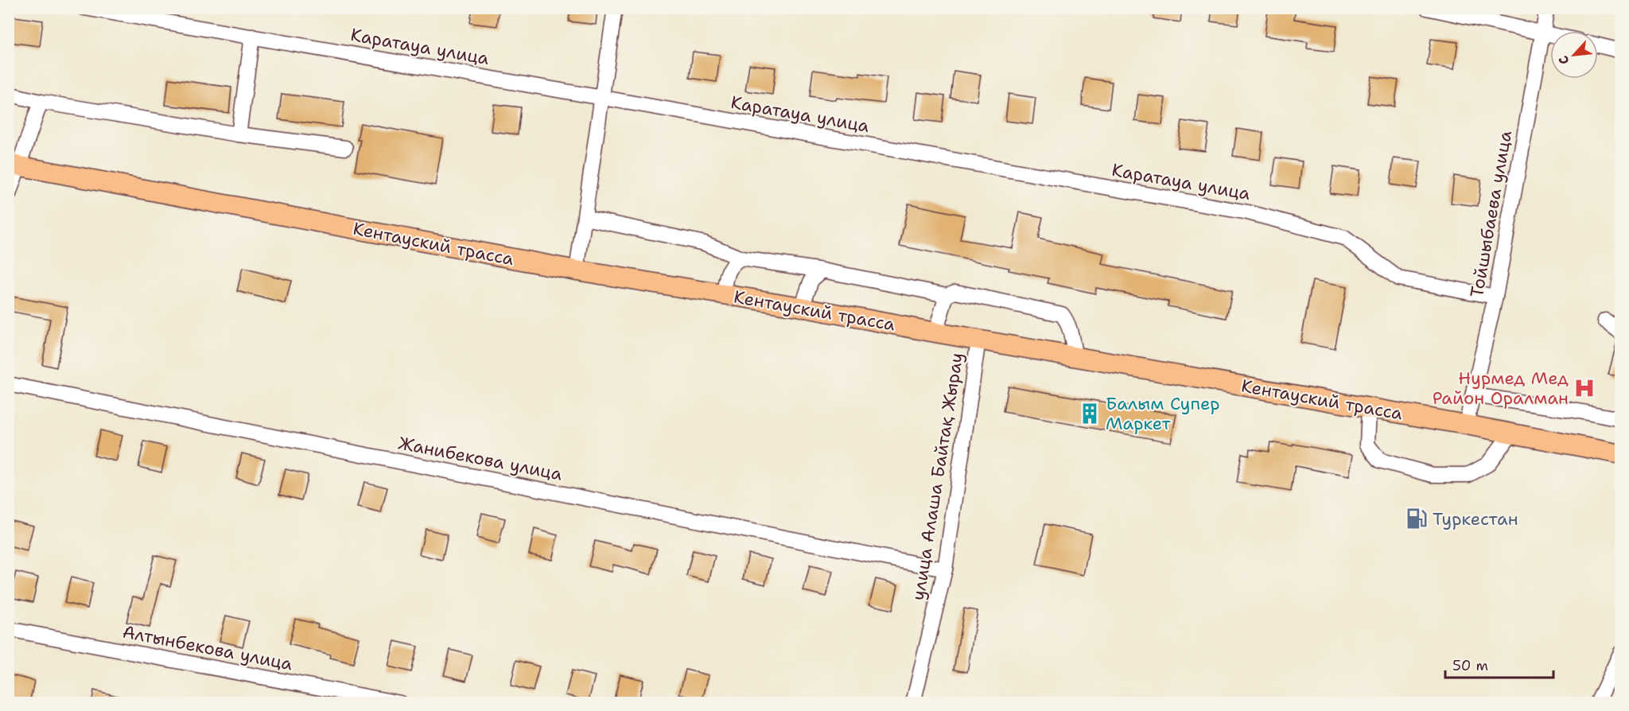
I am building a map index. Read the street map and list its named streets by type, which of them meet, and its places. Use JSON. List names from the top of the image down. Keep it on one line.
{"streets":{"main road":["Кентауский трасса"],"street":["Каратауа улица","Тойшыбаева улица","Жанибекова улица","улица Алаша Байтақ Жырау","Алтынбекова улица"]},"crossings":[["Каратауа улица","Тойшыбаева улица"],["Тойшыбаева улица","Кентауский трасса"],["Кентауский трасса","улица Алаша Байтақ Жырау"],["Жанибекова улица","улица Алаша Байтақ Жырау"]],"places":{"hospital":["Нурмед Мед Район Оралман"],"building":["Балым Супер Маркет"],"fuel station":["Туркестан"]},"scale_bar":"50 m","north":"bottom left"}
